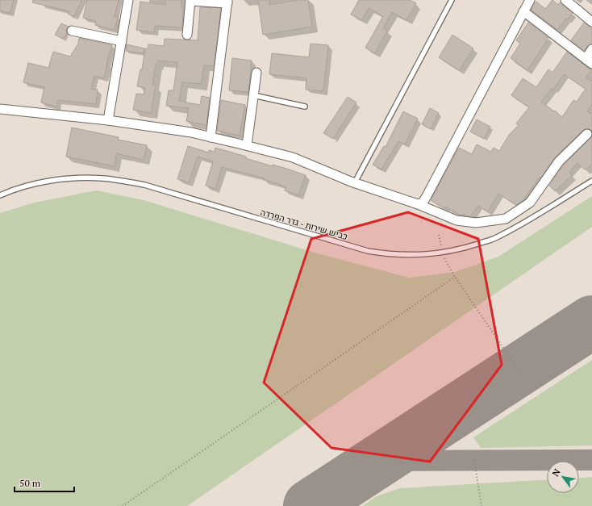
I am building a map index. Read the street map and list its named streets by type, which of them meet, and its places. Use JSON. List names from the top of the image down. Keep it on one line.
{"streets":{"lane":["כביש שירות - גדר הפרדה"]},"scale_bar":"50 m","north":"top left"}
